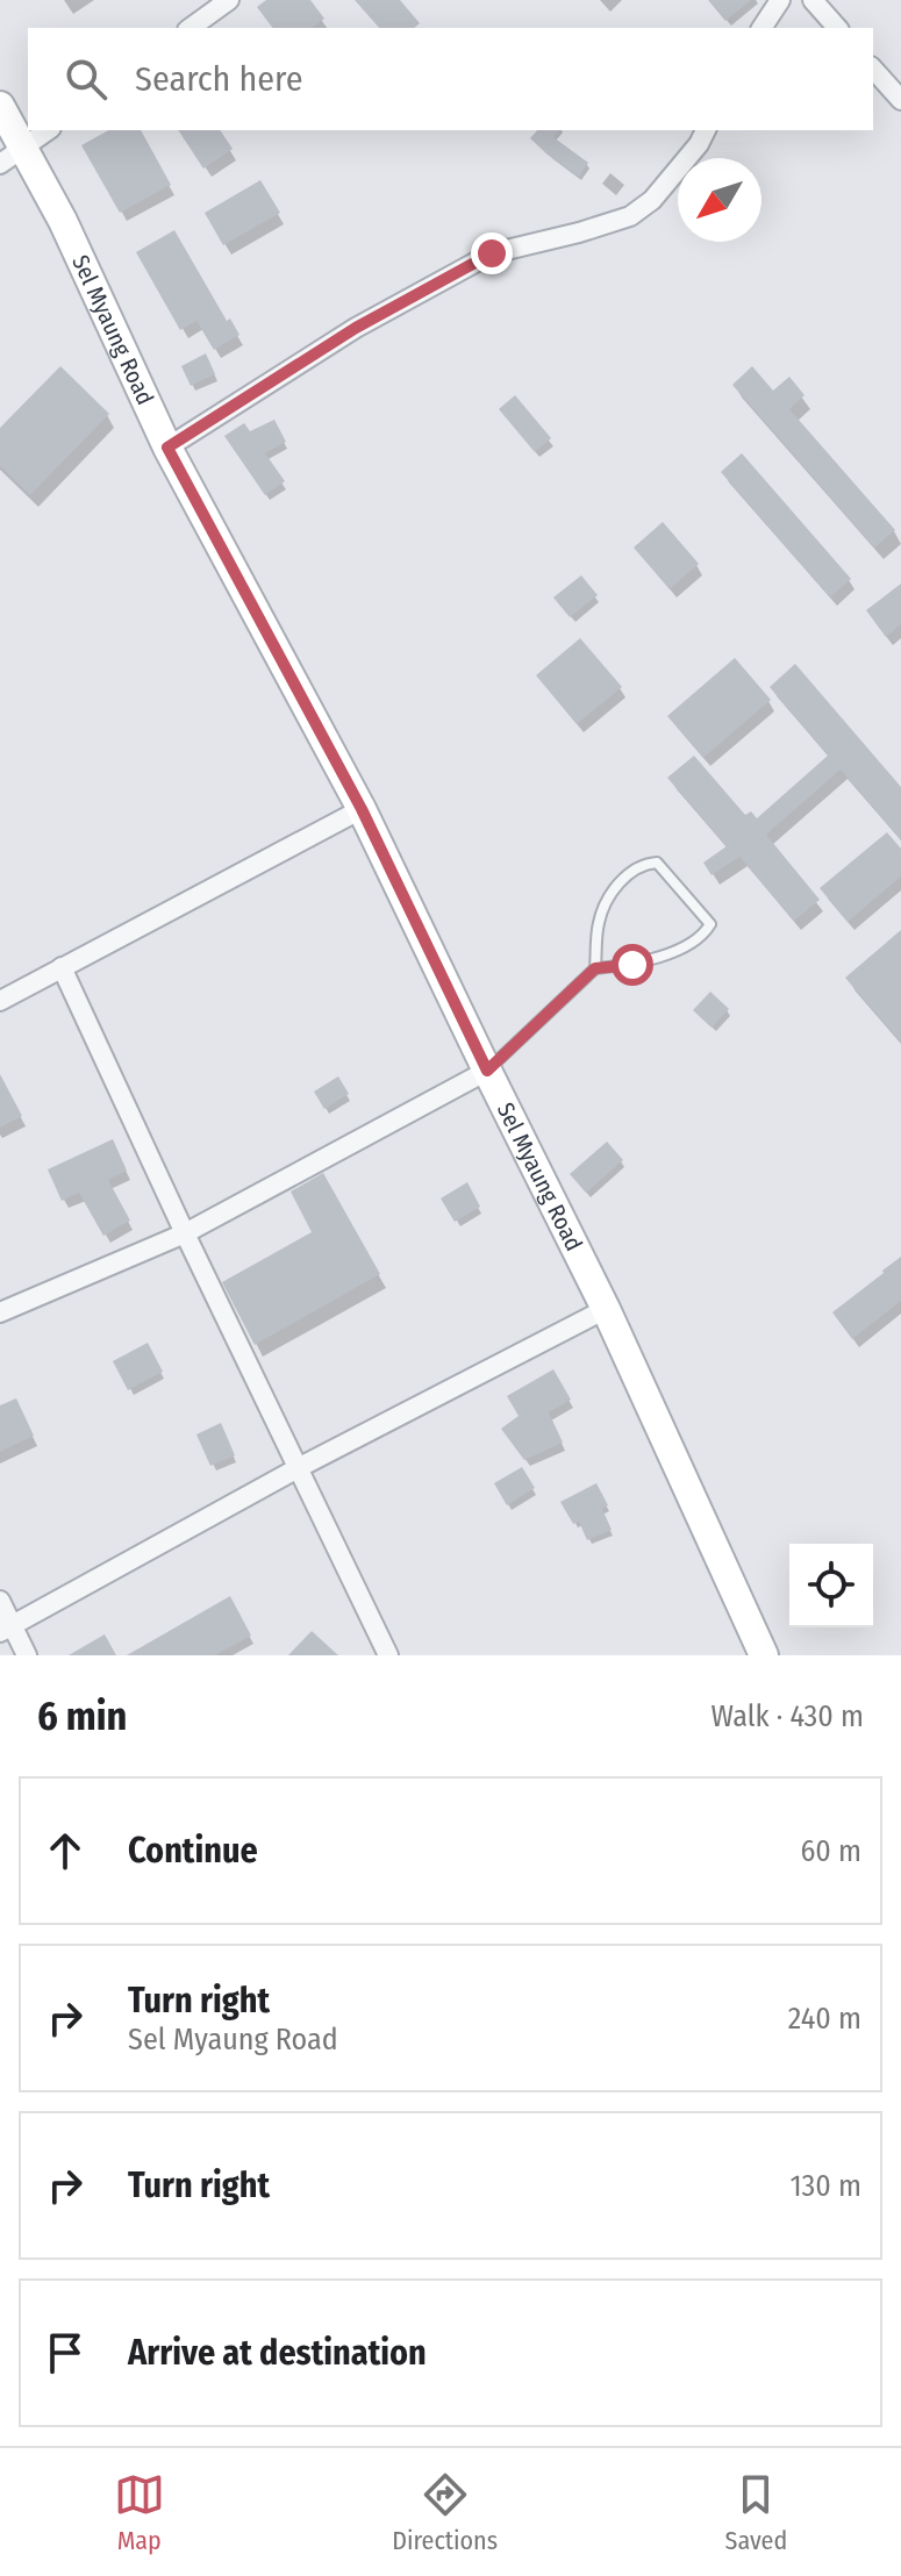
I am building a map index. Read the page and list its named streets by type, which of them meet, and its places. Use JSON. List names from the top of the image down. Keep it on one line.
{"streets":{"main road":["Sel Myaung Road"]},"north":"bottom left","page":{"search":"Search here","heading":["6 min","Walk · 430 m"],"list":[["Continue","60 m"],["Turn right","Sel Myaung Road","240 m"],["Turn right","130 m"],"Arrive at destination"],"nav":["Map","Directions","Saved"]}}
